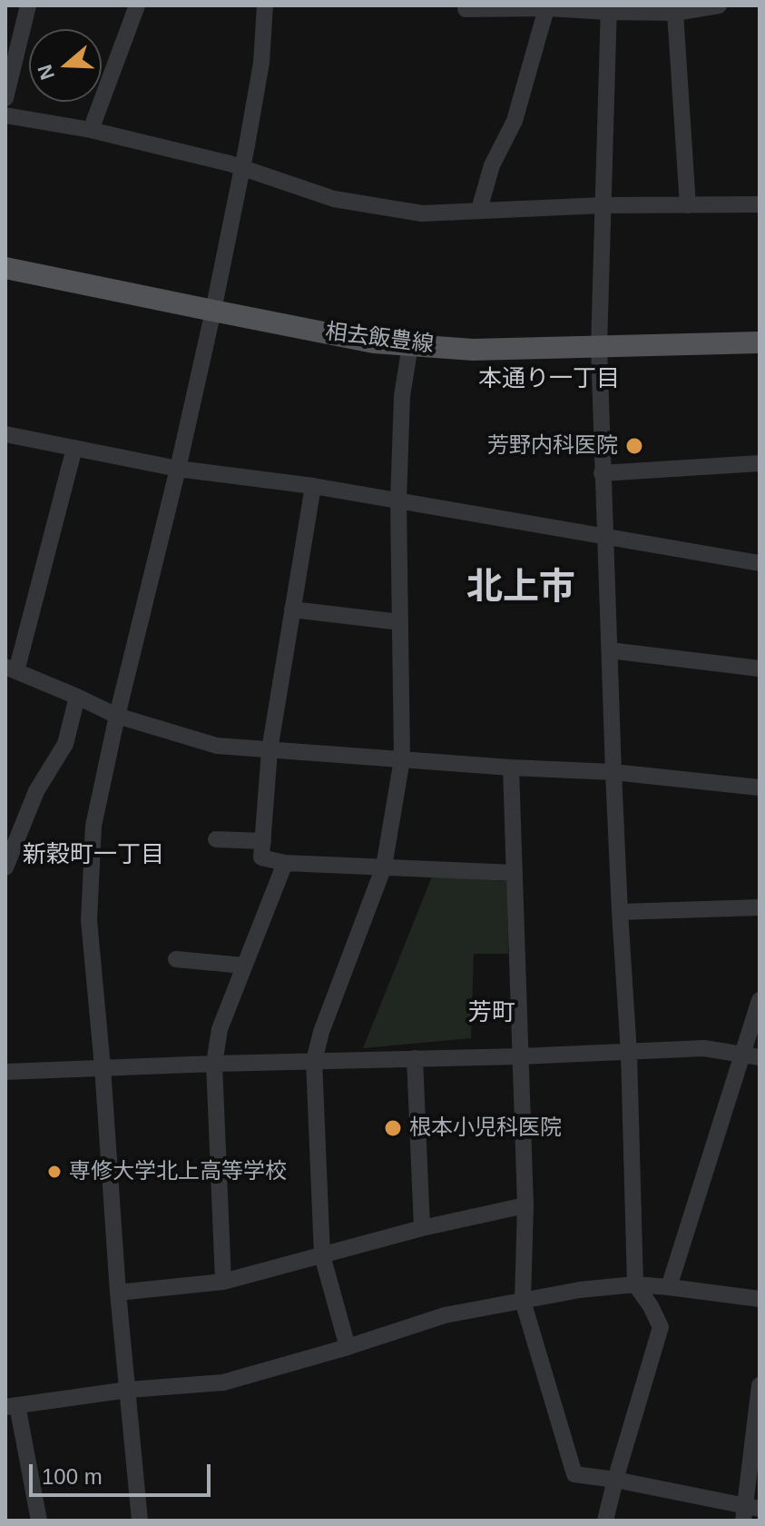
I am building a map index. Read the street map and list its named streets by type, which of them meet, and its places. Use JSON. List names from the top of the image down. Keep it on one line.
{"streets":{"main road":["相去飯豊線"]},"districts":["本通り一丁目","北上市","新穀町一丁目","芳町"],"places":["芳野内科医院","根本小児科医院","専修大学北上高等学校"],"scale_bar":"100 m","north":"left"}
